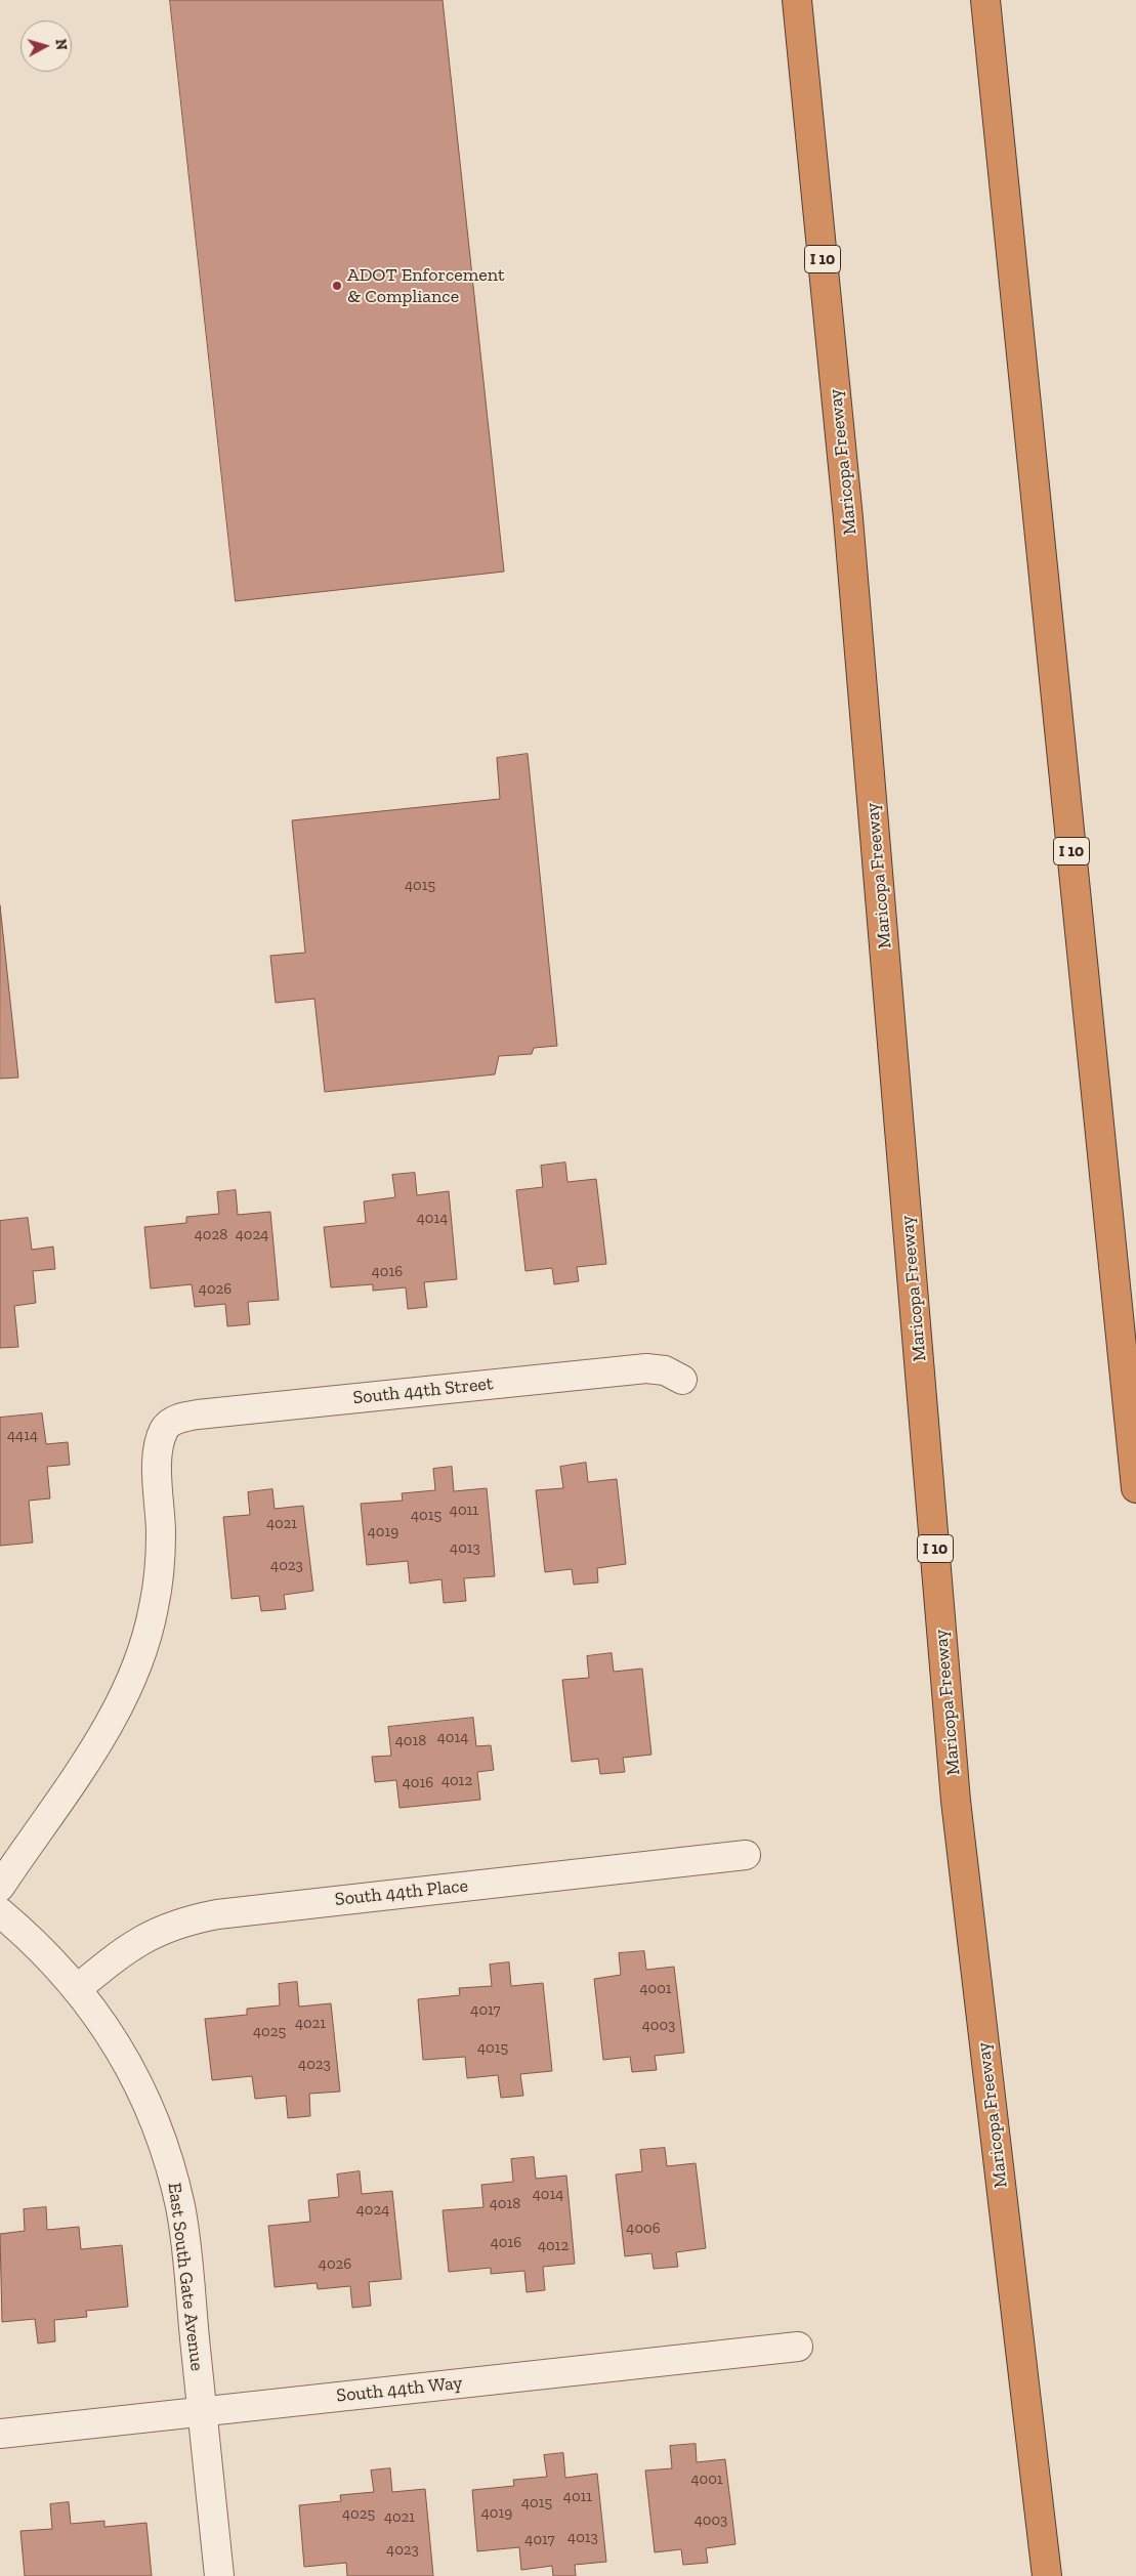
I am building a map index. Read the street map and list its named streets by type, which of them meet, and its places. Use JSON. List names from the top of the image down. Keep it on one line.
{"streets":{"highway":["I 10","Maricopa Freeway"],"street":["South 44th Street","South 44th Place","East South Gate Avenue","South 44th Way"]},"crossings":[["South 44th Place","East South Gate Avenue"],["East South Gate Avenue","South 44th Way"]],"places":["ADOT Enforcement & Compliance"],"house_numbers":["4015","4014","4028","4024","4016","4026","4414","4011","4015","4021","4019","4013","4023","4014","4018","4012","4016","4001","4017","4021","4003","4025","4015","4023","4014","4018","4024","4006","4016","4012","4026","4001","4011","4015","4019","4025","4021","4003","4013","4017","4023"],"north":"right"}
